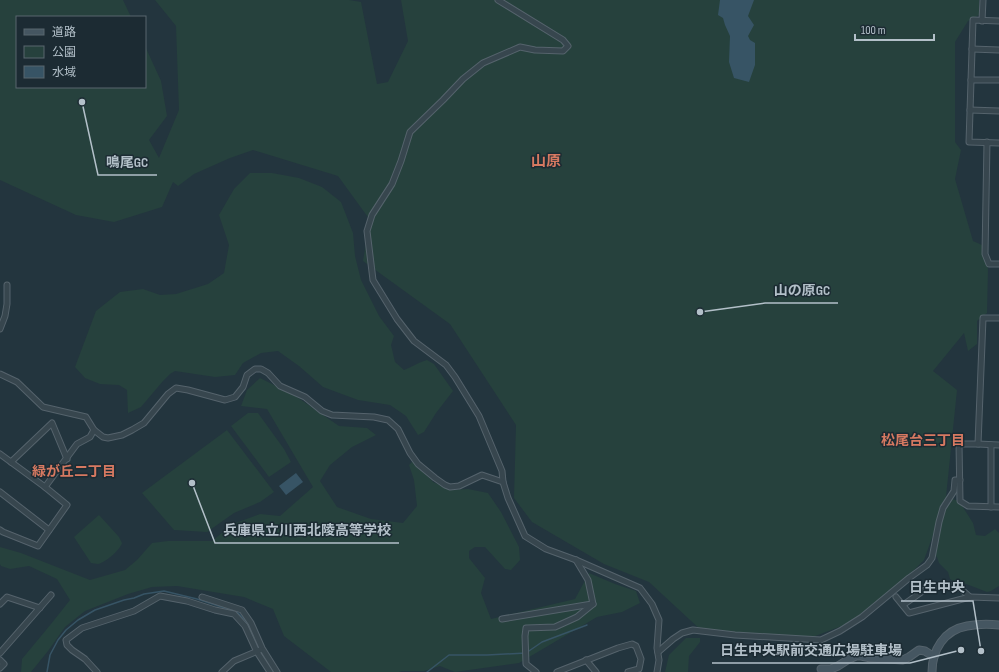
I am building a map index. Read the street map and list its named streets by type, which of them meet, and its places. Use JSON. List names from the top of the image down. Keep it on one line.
{"districts":["山原","松尾台三丁目","緑が丘二丁目"],"places":["鳴尾GC","山の原GC","兵庫県立川西北陵高等学校","日生中央駅前交通広場駐車場","日生中央"],"legend":["道路","公園","水域"],"scale_bar":"100 m"}
